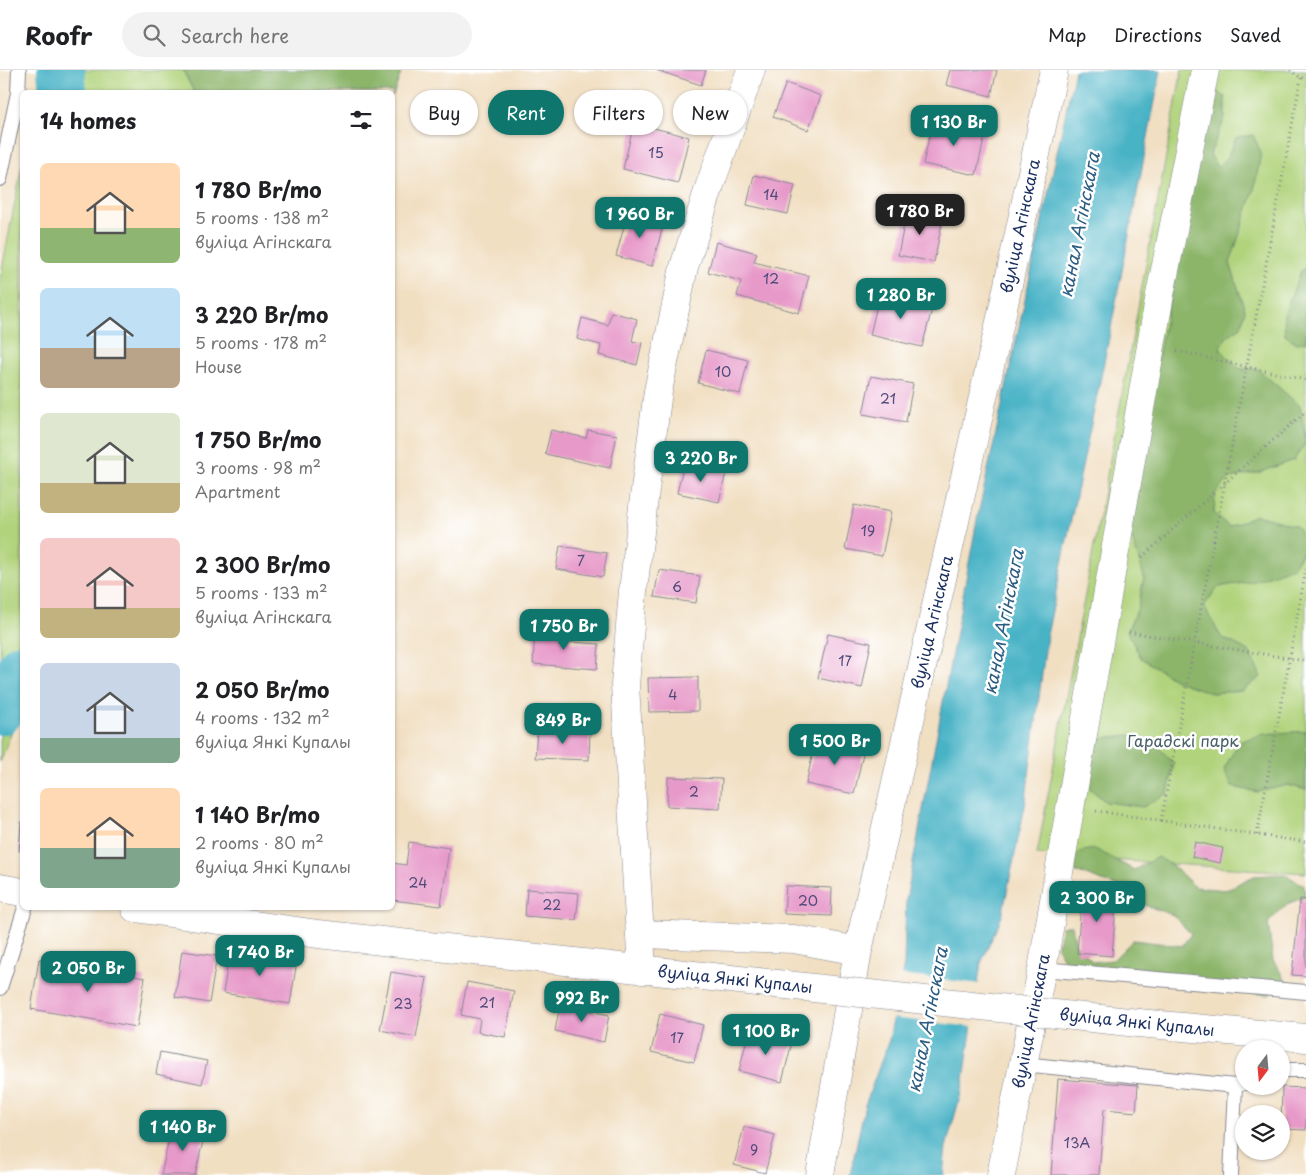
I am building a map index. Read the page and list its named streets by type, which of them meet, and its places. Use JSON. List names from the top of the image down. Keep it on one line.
{"streets":{"street":["вуліца Агінскага","вуліца Янкі Купалы"]},"water":["канал Агінскага"],"parks":["Гарадскі парк"],"house_numbers":["15","14","12","10","21","19","7","6","17","4","2","24","20","22","21","23","17","13А","9"],"north":"bottom","page":{"header":"Roofr","search":"Search here","nav":["Map","Directions","Saved"],"chip":["Buy","Rent","Filters","New"],"heading":"14 homes","price":["1 130 Br","1 780 Br","1 960 Br","1 280 Br","3 220 Br","1 750 Br","849 Br","1 500 Br","2 300 Br","1 740 Br","2 050 Br","992 Br","1 100 Br","1 140 Br"],"list":[{"name":"1 780 Br/mo","note":"5 rooms · 138 m² · вуліца Агінскага"},{"name":"3 220 Br/mo","note":"5 rooms · 178 m² · House"},{"name":"1 750 Br/mo","note":"3 rooms · 98 m² · Apartment"},{"name":"2 300 Br/mo","note":"5 rooms · 133 m² · вуліца Агінскага"},{"name":"2 050 Br/mo","note":"4 rooms · 132 m² · вуліца Янкі Купалы"},{"name":"1 140 Br/mo","note":"2 rooms · 80 m² · вуліца Янкі Купалы"}]}}
